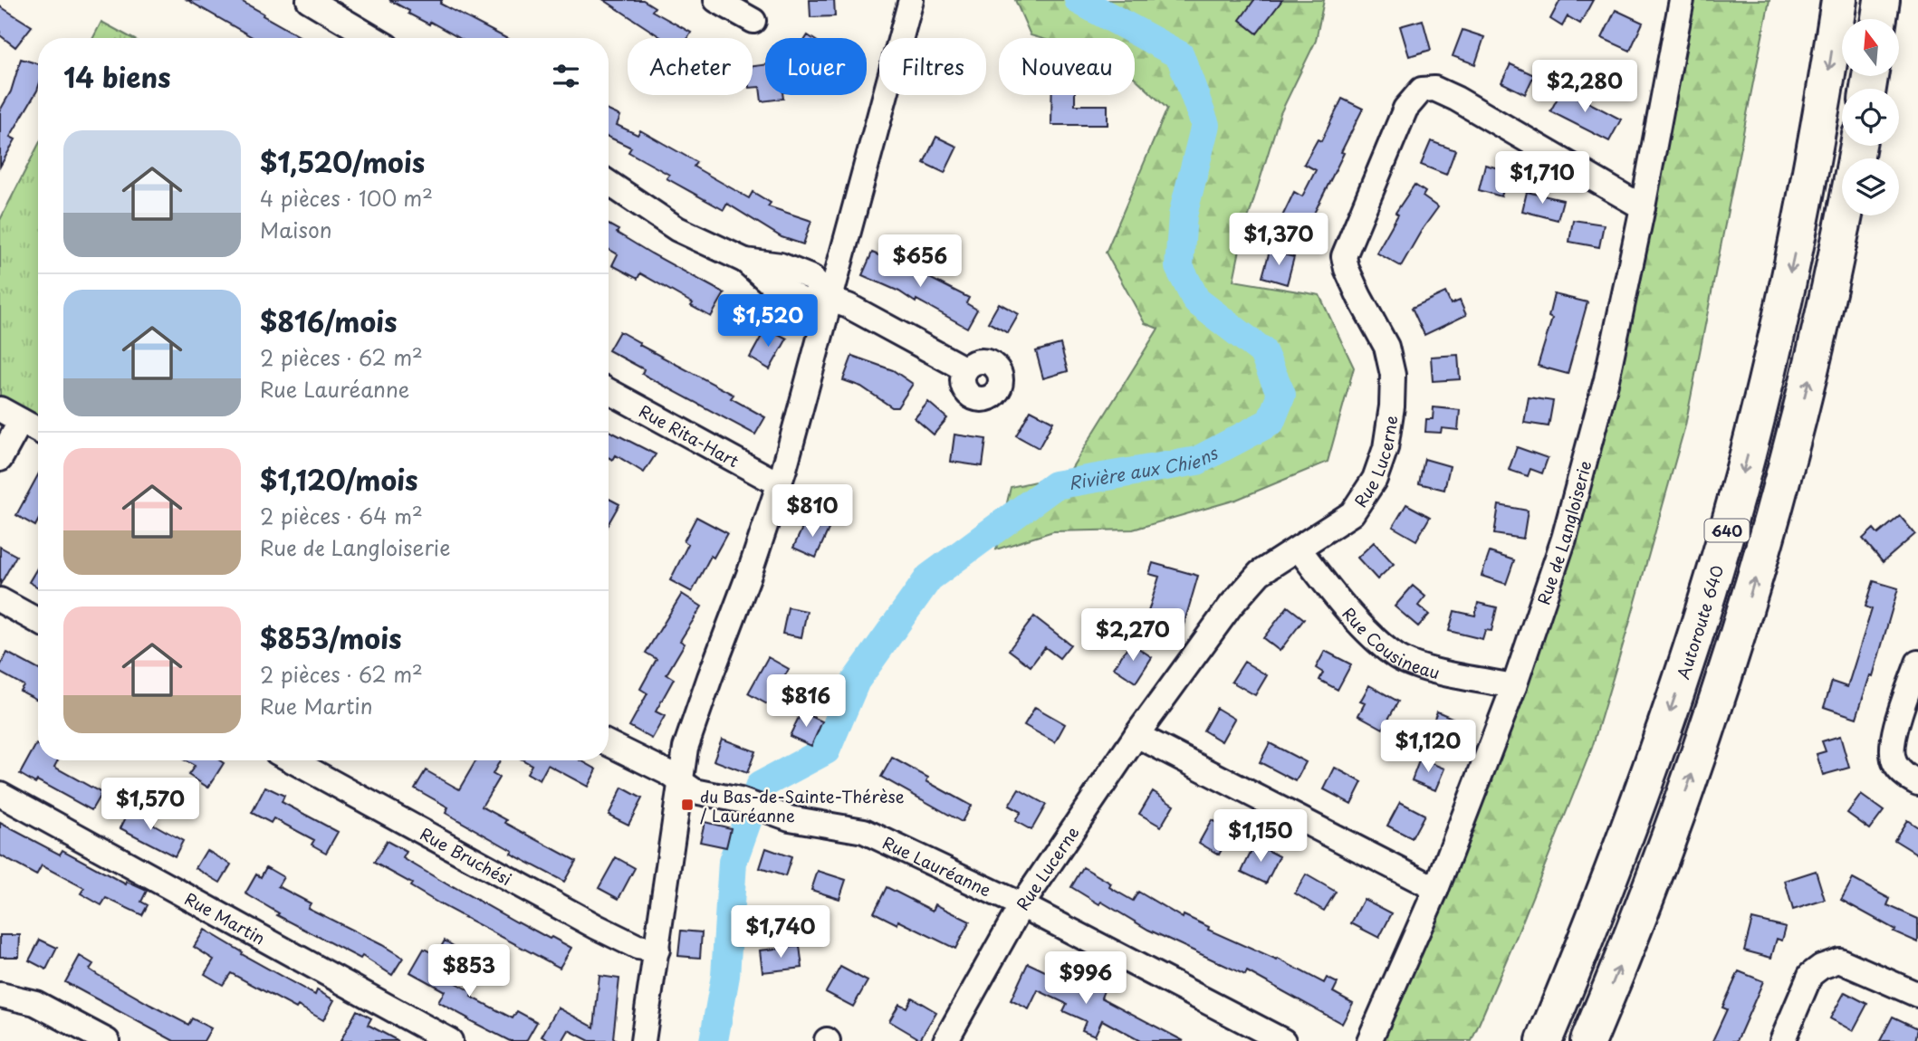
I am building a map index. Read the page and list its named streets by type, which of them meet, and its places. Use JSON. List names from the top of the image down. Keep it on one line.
{"streets":{"highway":["640","Autoroute 640"],"street":["Rue Rita-Hart","Rue Lucerne","Rue de Langloiserie","Rue Cousineau","Rue Bruchési","Rue Lauréanne","Rue Martin"]},"crossings":[["Rue Lucerne","Rue de Langloiserie"],["Rue Lucerne","Rue Cousineau"],["Rue Lucerne","Rue Lauréanne"],["Rue de Langloiserie","Rue Cousineau"]],"water":["Rivière aux Chiens"],"places":{"transit":["du Bas-de-Sainte-Thérèse / Lauréanne"]},"north":"top","page":{"chip":["Acheter","Louer","Filtres","Nouveau"],"heading":"14 biens","price":["$2,280","$1,710","$1,370","$656","$1,520","$810","$2,270","$816","$1,120","$1,570","$1,150","$1,740","$853","$996"],"list":[{"name":"$1,520/mois","note":"4 pièces · 100 m² · Maison"},{"name":"$816/mois","note":"2 pièces · 62 m² · Rue Lauréanne"},{"name":"$1,120/mois","note":"2 pièces · 64 m² · Rue de Langloiserie"},{"name":"$853/mois","note":"2 pièces · 62 m² · Rue Martin"}]}}
